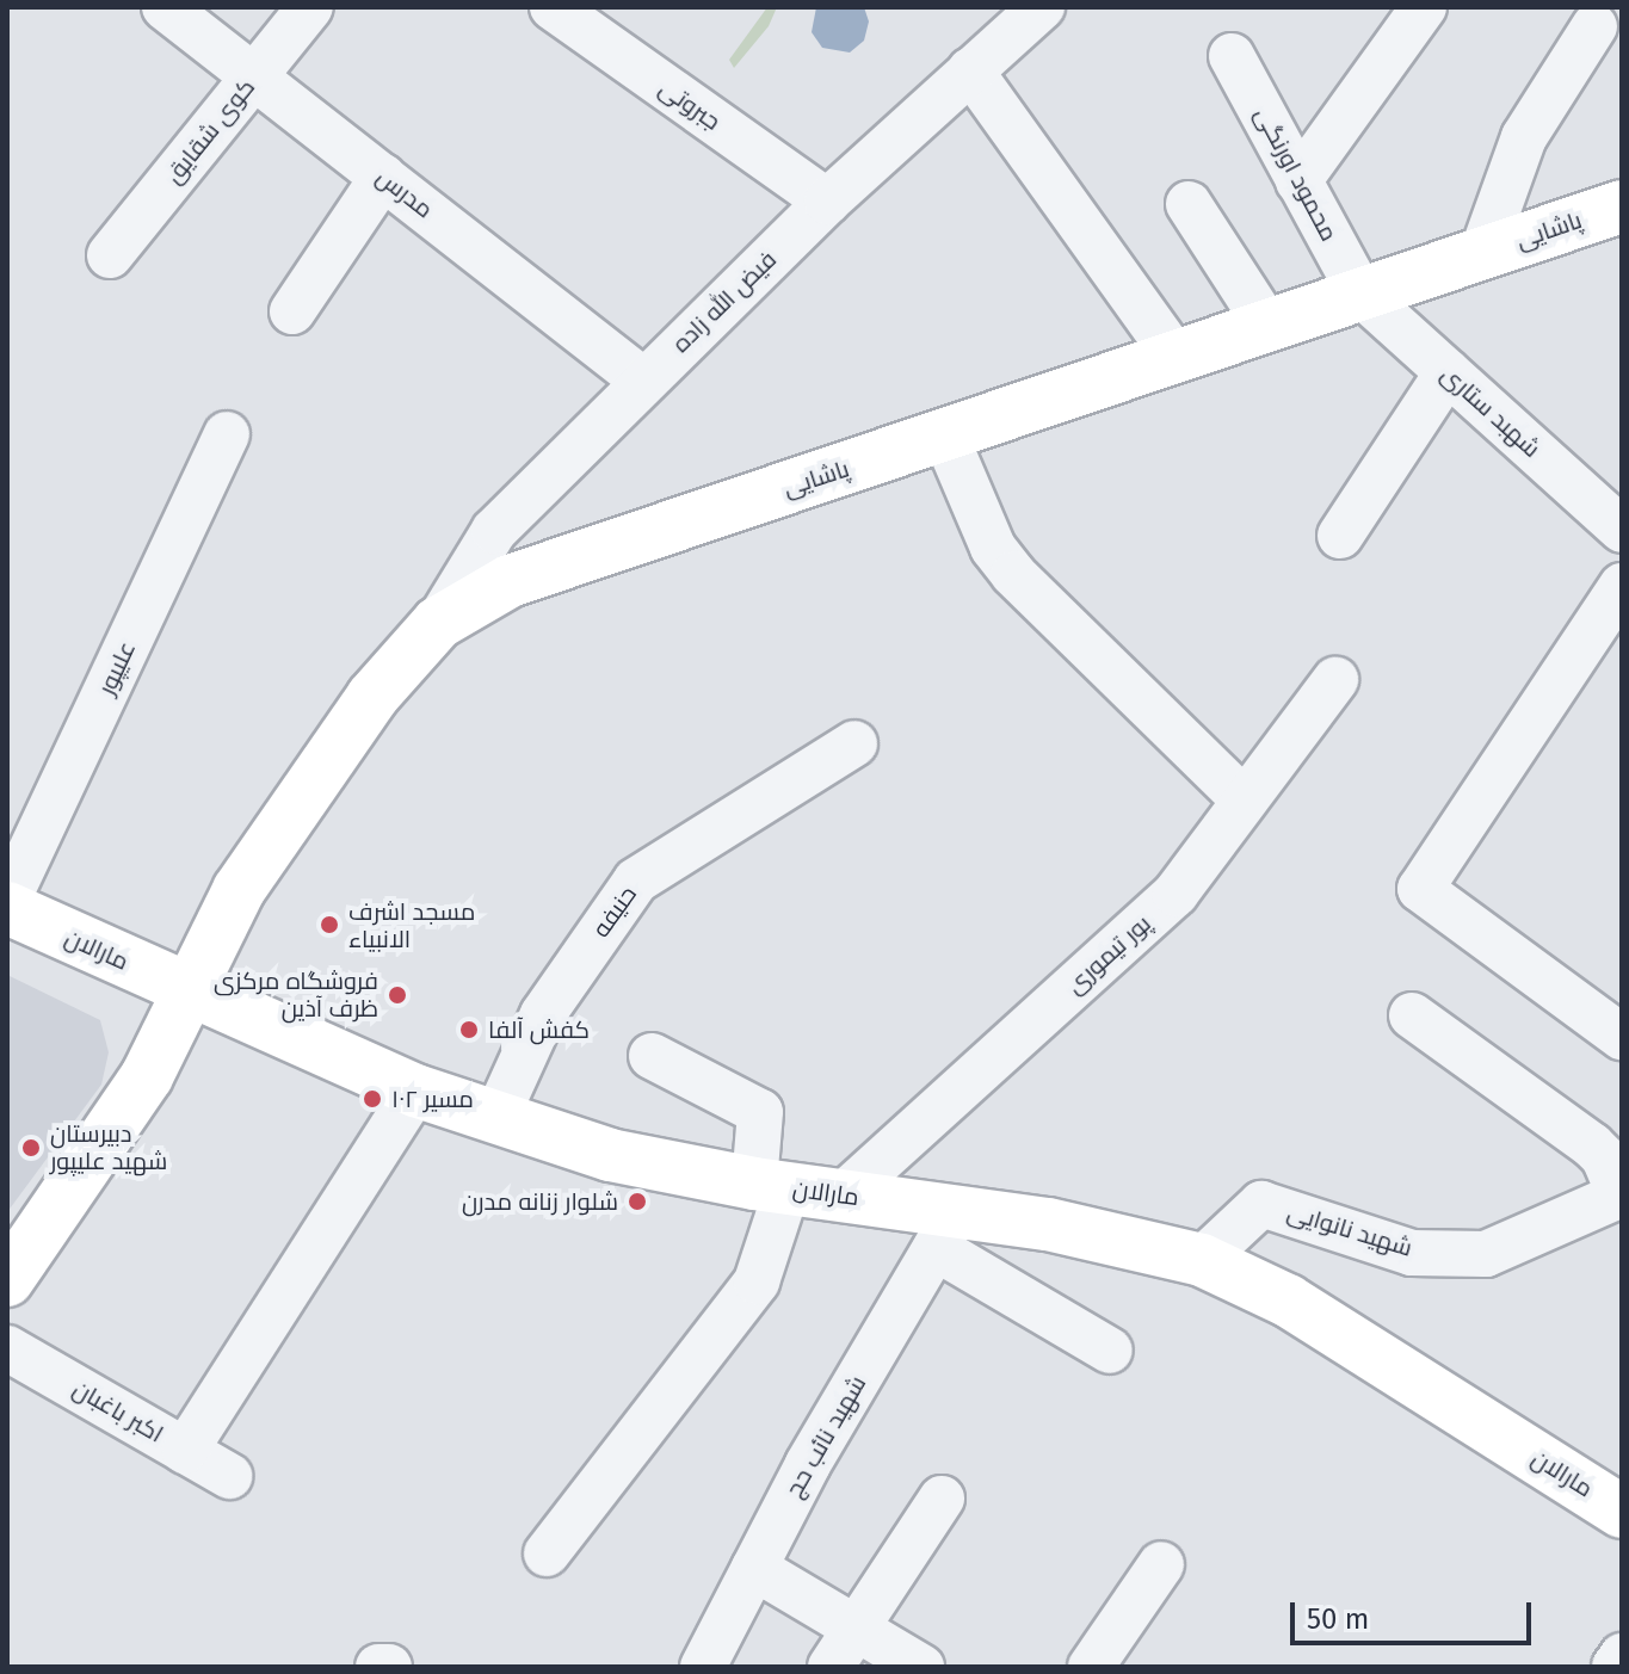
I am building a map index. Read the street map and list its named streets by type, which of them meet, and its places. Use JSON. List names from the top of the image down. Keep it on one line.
{"streets":{"main road":["پاشایی","مارالان"],"street":["جبروتی","کوی شقایق","محمود اورنگی","مدرس","فیض الله زاده","شهبد ستاری","علیپور","حنیفه","پور تیموری","شهید نانوایی","اکبر باغبان","شهید نائب حج"]},"crossings":[["جبروتی","فیض الله زاده"],["کوی شقایق","مدرس"],["محمود اورنگی","پاشایی"],["محمود اورنگی","شهبد ستاری"],["مدرس","فیض الله زاده"],["پاشایی","فیض الله زاده"],["پاشایی","شهبد ستاری"],["پاشایی","مارالان"],["حنیفه","مارالان"],["مارالان","پور تیموری"],["مارالان","شهید نانوایی"],["مارالان","شهید نائب حج"]],"places":["مسجد اشرف الانبیاء","فروشگاه مرکزی ظرف آذین","کفش آلفا","مسیر ۱۰۲","دبیرستان شهید علیپور","شلوار زنانه مدرن"],"scale_bar":"50 m"}
